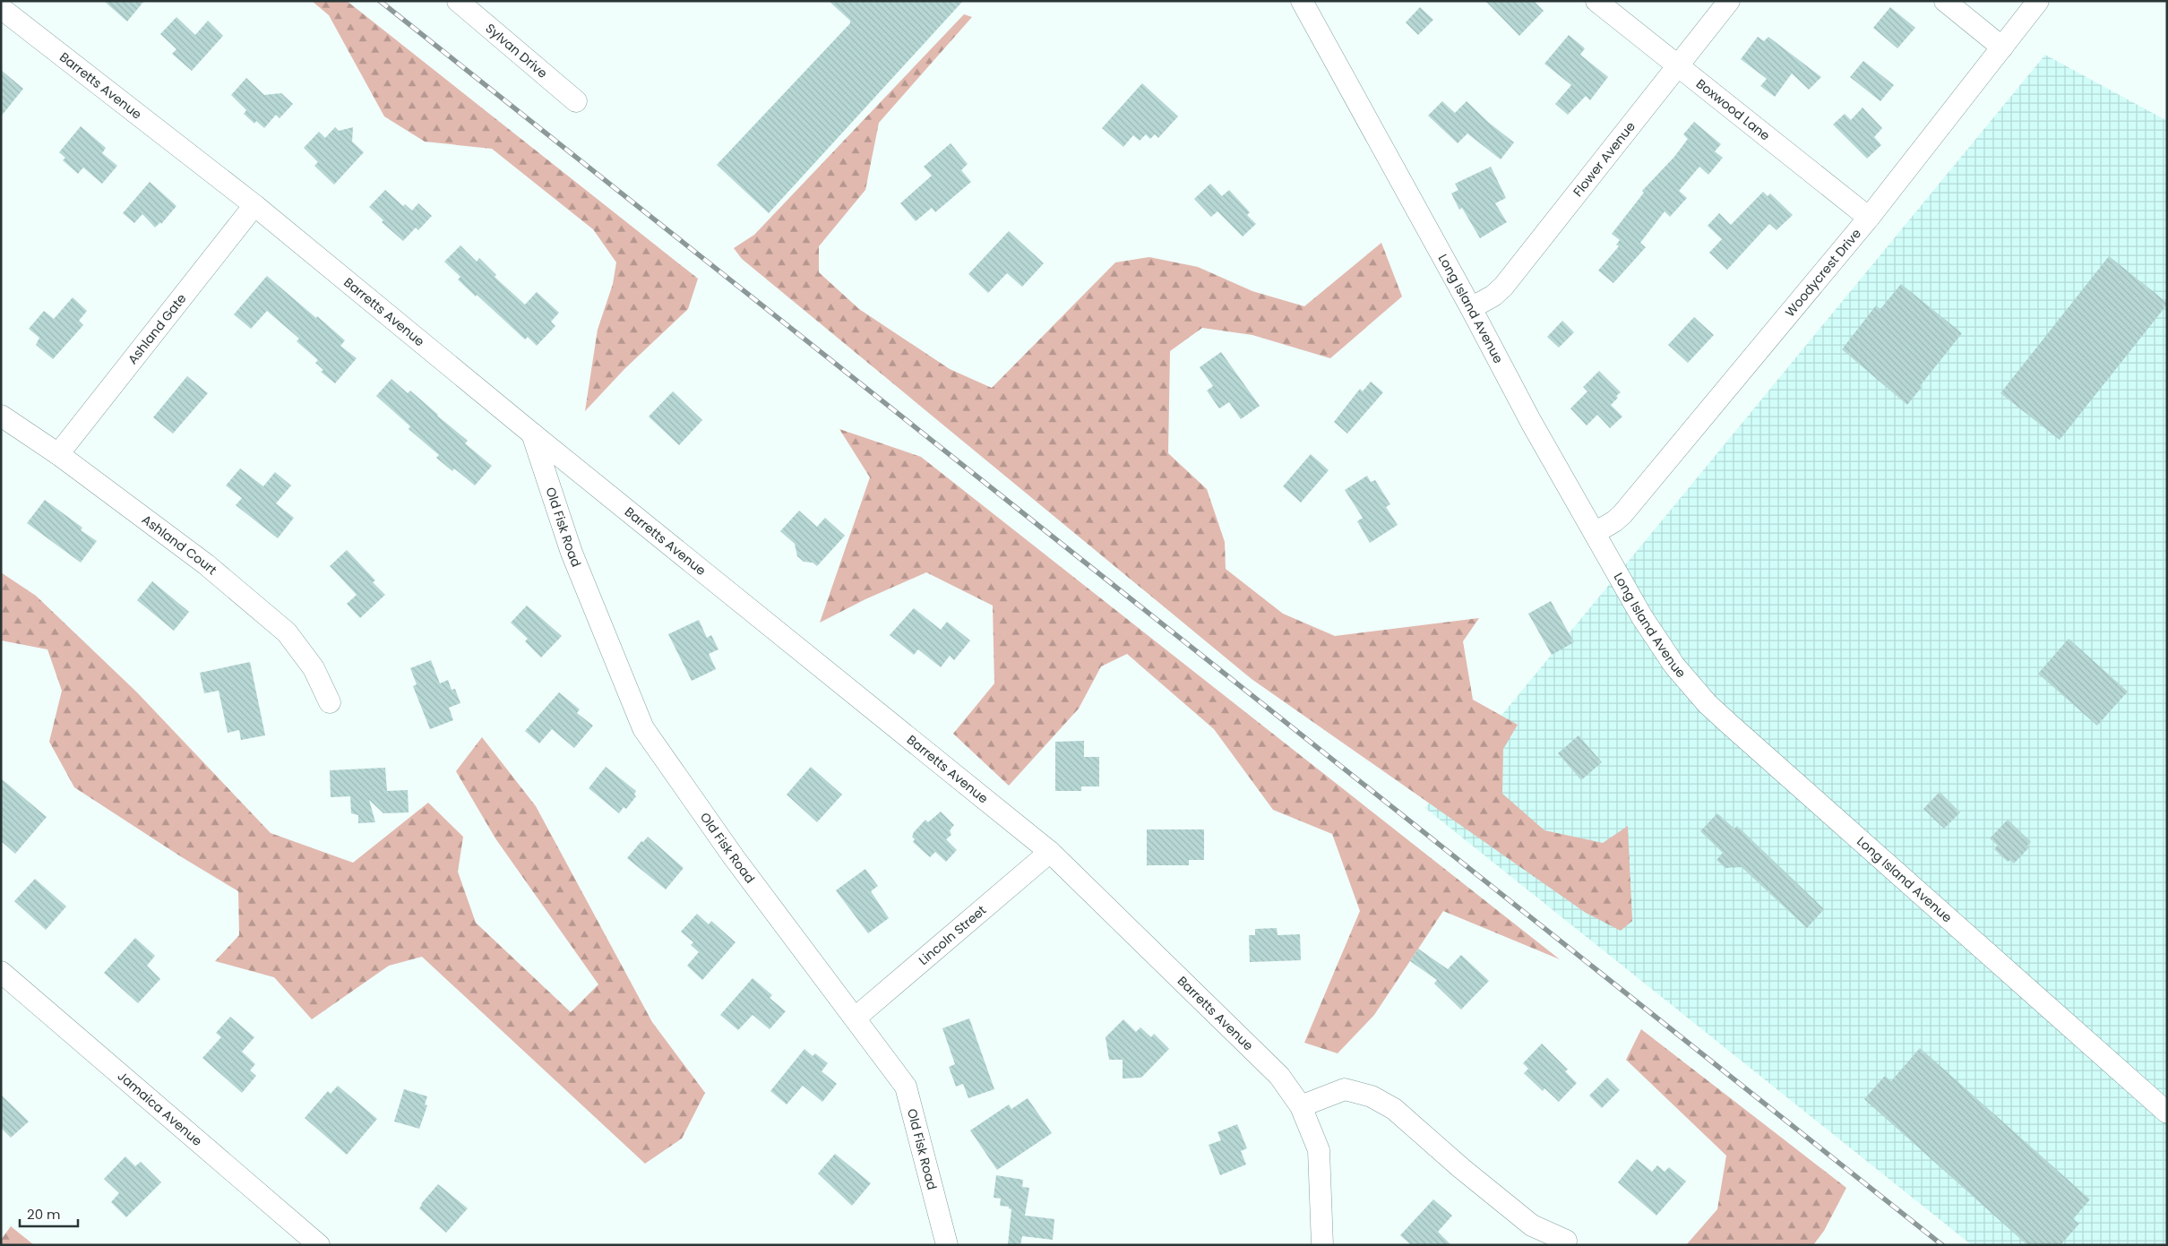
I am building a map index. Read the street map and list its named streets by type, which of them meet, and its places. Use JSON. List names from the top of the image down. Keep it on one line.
{"streets":{"street":["Sylvan Drive","Barretts Avenue","Boxwood Lane","Flower Avenue","Woodycrest Drive","Long Island Avenue","Ashland Gate","Old Fisk Road","Ashland Court","Lincoln Street","Jamaica Avenue"]},"crossings":[["Barretts Avenue","Ashland Gate"],["Barretts Avenue","Old Fisk Road"],["Barretts Avenue","Lincoln Street"],["Boxwood Lane","Flower Avenue"],["Boxwood Lane","Woodycrest Drive"],["Flower Avenue","Long Island Avenue"],["Woodycrest Drive","Long Island Avenue"],["Ashland Gate","Ashland Court"],["Old Fisk Road","Lincoln Street"]],"scale_bar":"20 m"}
